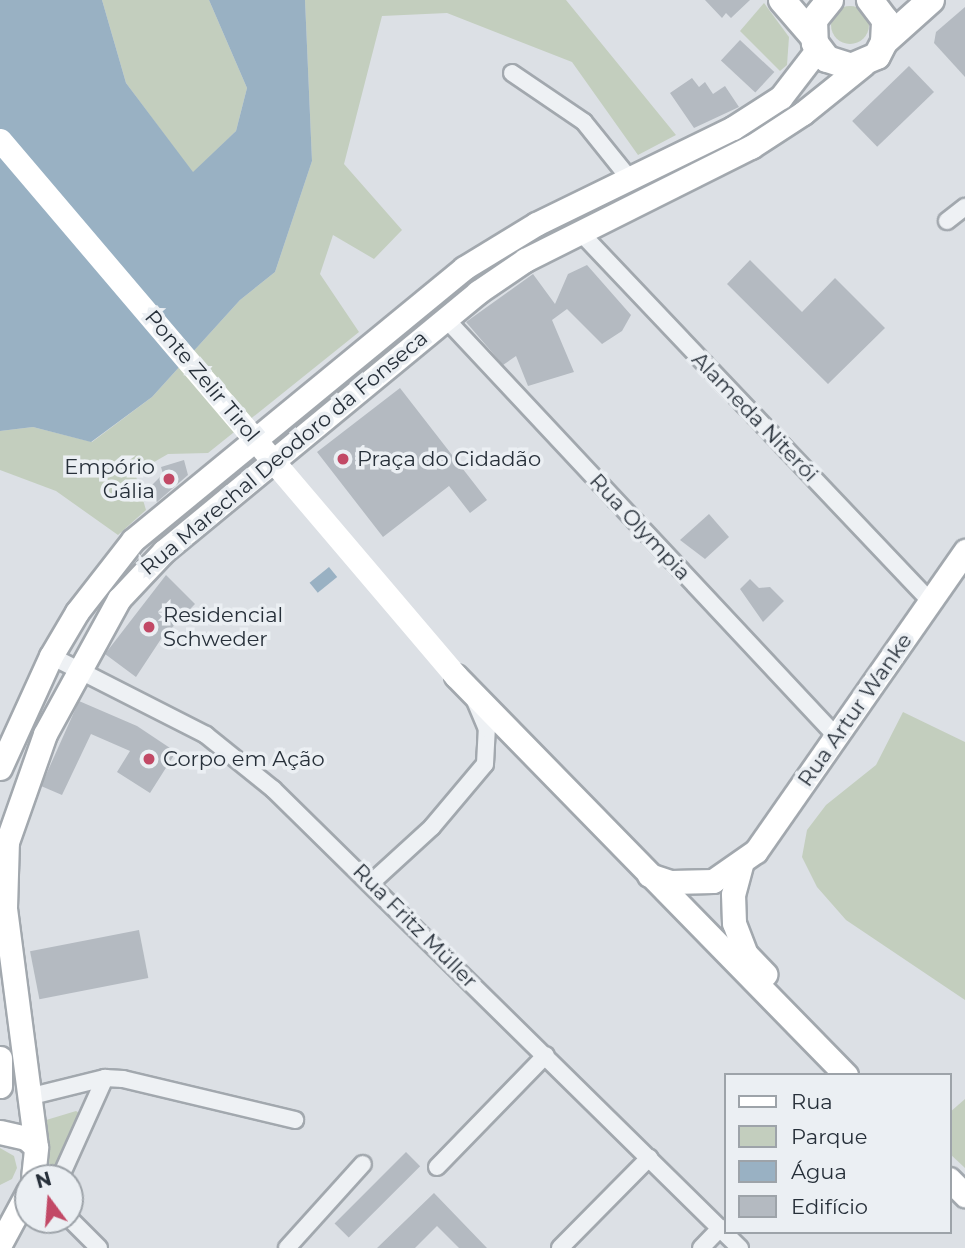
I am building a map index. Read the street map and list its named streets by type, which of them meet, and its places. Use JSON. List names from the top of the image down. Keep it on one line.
{"streets":{"main road":["Ponte Zelir Tirol","Rua Marechal Deodoro da Fonseca","Rua Artur Wanke"],"street":["Alameda Niterói","Rua Olympia","Rua Fritz Müller"]},"crossings":[["Ponte Zelir Tirol","Rua Artur Wanke"],["Alameda Niterói","Rua Marechal Deodoro da Fonseca"],["Alameda Niterói","Rua Artur Wanke"],["Rua Marechal Deodoro da Fonseca","Rua Olympia"],["Rua Marechal Deodoro da Fonseca","Rua Fritz Müller"],["Rua Olympia","Rua Artur Wanke"]],"places":["Praça do Cidadão","Empório Gália","Residencial Schweder","Corpo em Ação"],"legend":["Rua","Parque","Água","Edifício"],"north":"top"}
